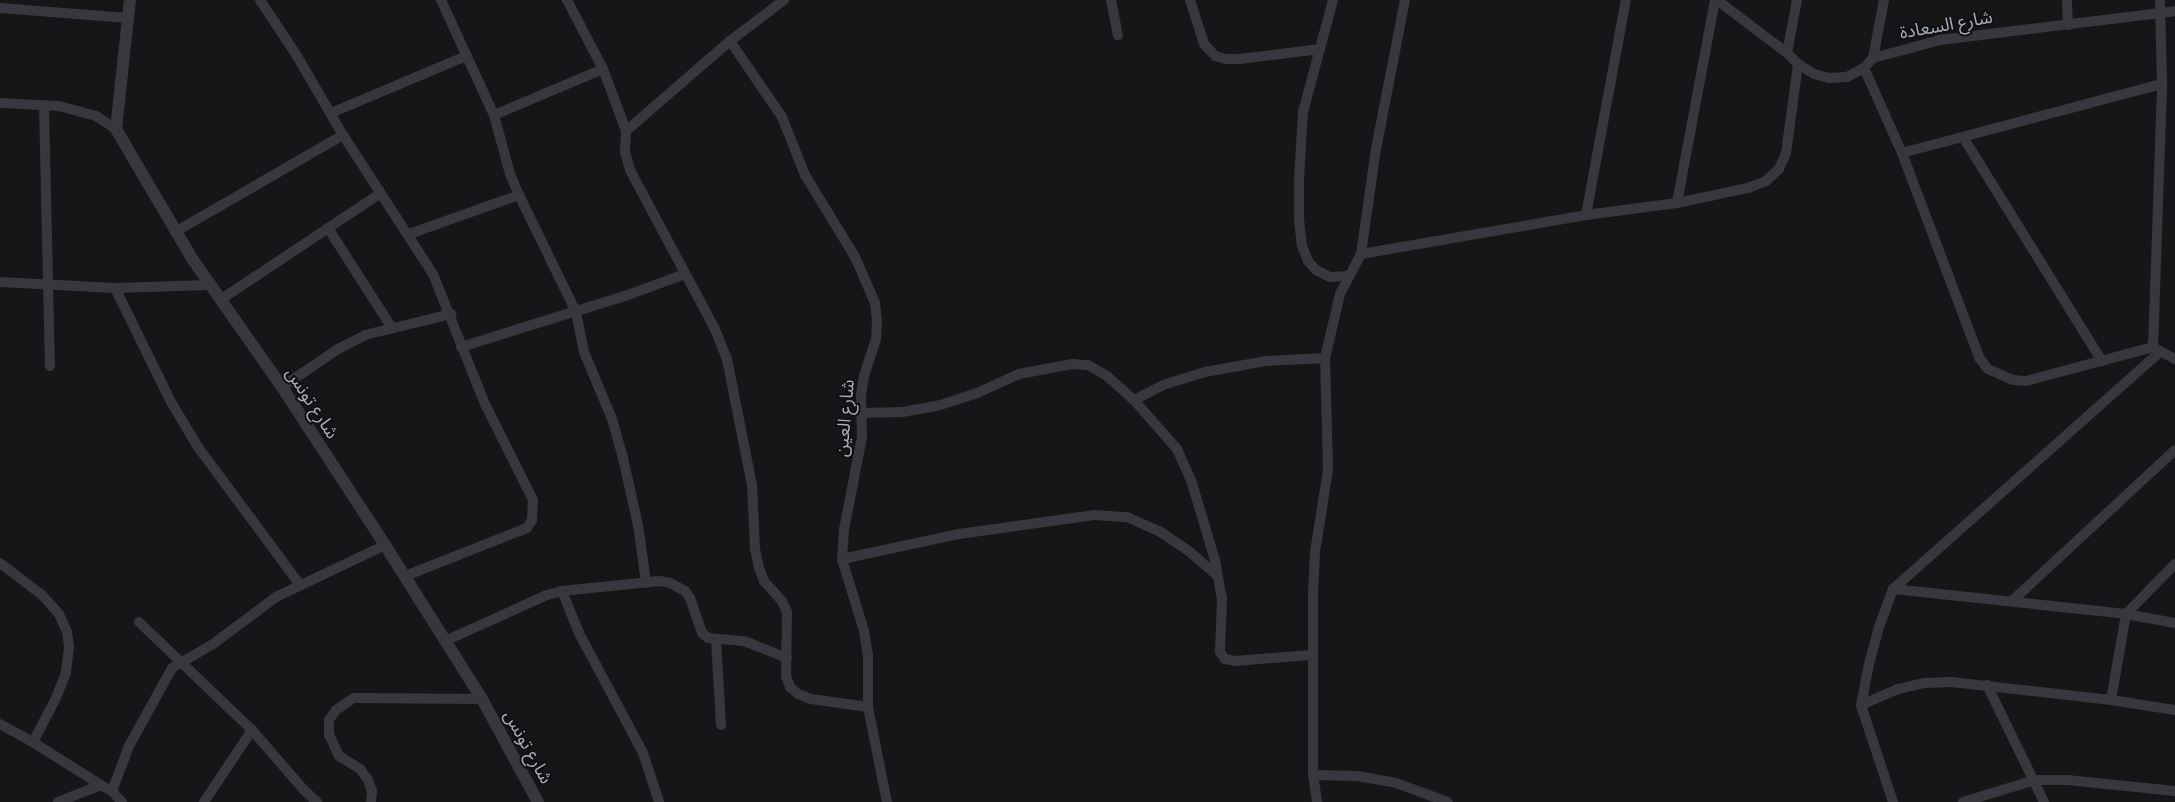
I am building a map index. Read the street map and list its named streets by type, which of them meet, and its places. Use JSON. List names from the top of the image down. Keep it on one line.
{"streets":{"street":["شارع السعادة","شارع تونس","شارع العين"]}}
